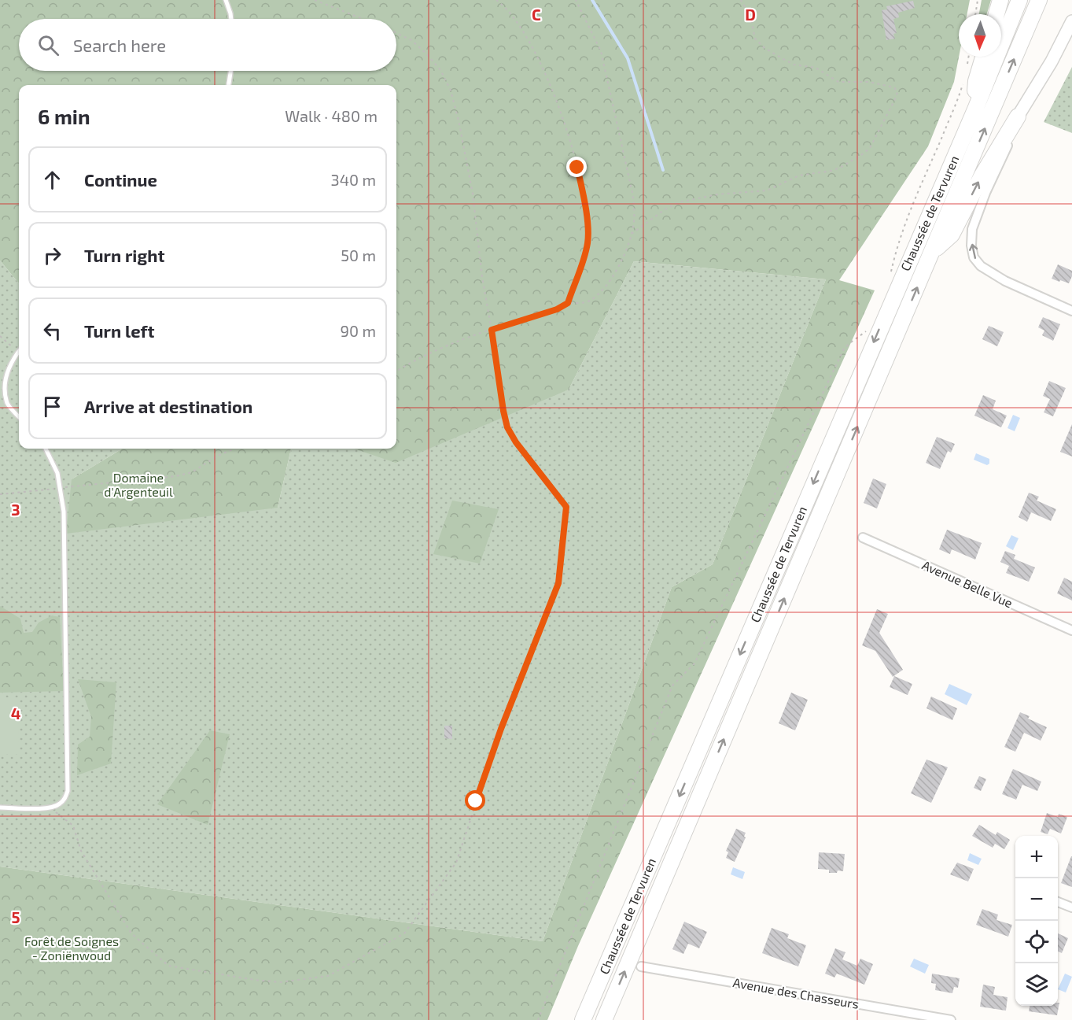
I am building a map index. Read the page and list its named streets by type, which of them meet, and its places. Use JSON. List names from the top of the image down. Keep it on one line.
{"streets":{"highway":["Chaussée de Tervuren"],"street":["Avenue Belle Vue","Avenue des Chasseurs"]},"parks":["Domaine d'Argenteuil","Forêt de Soignes - Zoniënwoud"],"north":"bottom","page":{"search":"Search here","heading":["6 min","Walk · 480 m"],"list":[["Continue","340 m"],["Turn right","50 m"],["Turn left","90 m"],"Arrive at destination"],"map_buttons":["+","−"]},"grid":{"columns":["C","D"],"rows":["3","4","5"]}}
